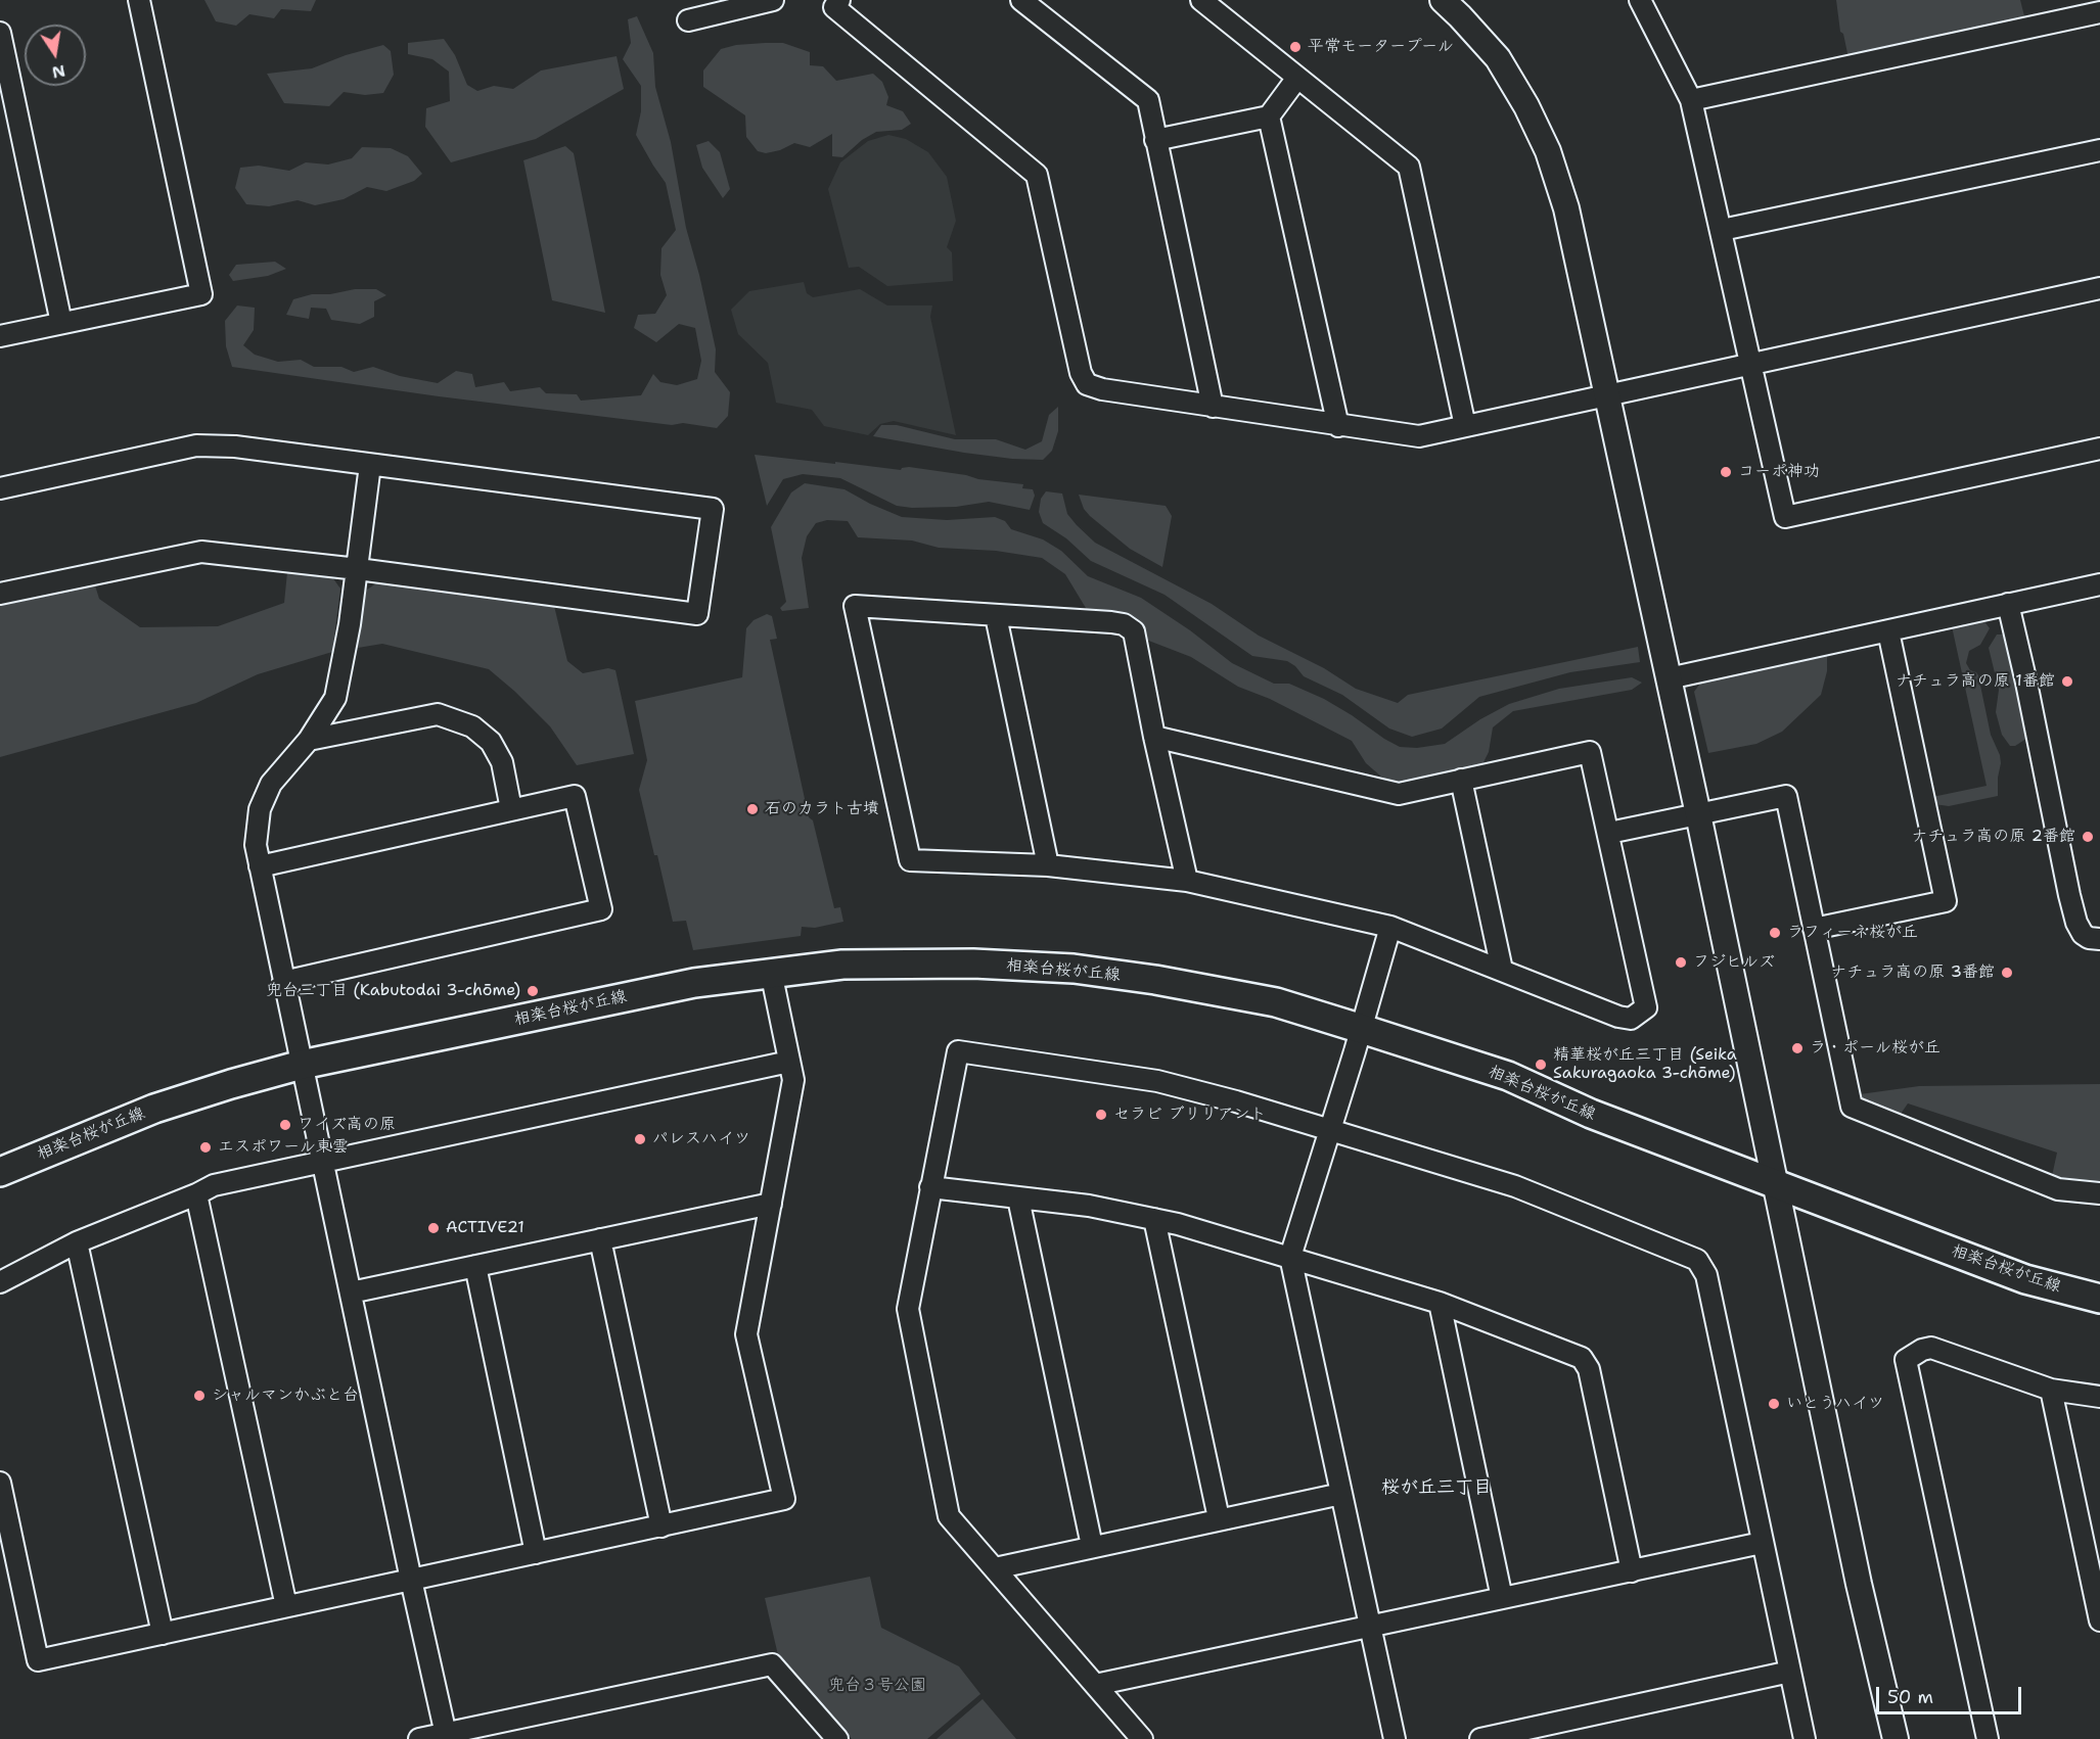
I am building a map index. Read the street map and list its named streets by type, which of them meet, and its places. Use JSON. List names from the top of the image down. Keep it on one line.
{"streets":{"main road":["相楽台桜が丘線"]},"districts":["桜が丘三丁目"],"parks":["兜台３号公園"],"places":["平常モータープール","コーポ神功","ナチュラ高の原 1番館","石のカラト古墳","ナチュラ高の原 2番館","ラフィーネ桜が丘","フジヒルズ","ナチュラ高の原 3番館","兜台三丁目 (Kabutodai 3-chōme)","ラ・ポール桜が丘","精華桜が丘三丁目 (Seika Sakuragaoka 3-chōme)","セラビ ブリリアント","ワイズ高の原","パレスハイツ","エスポワール東雲","ACTIVE21","シャルマンかぶと台","いとうハイツ"],"scale_bar":"50 m","north":"bottom"}
